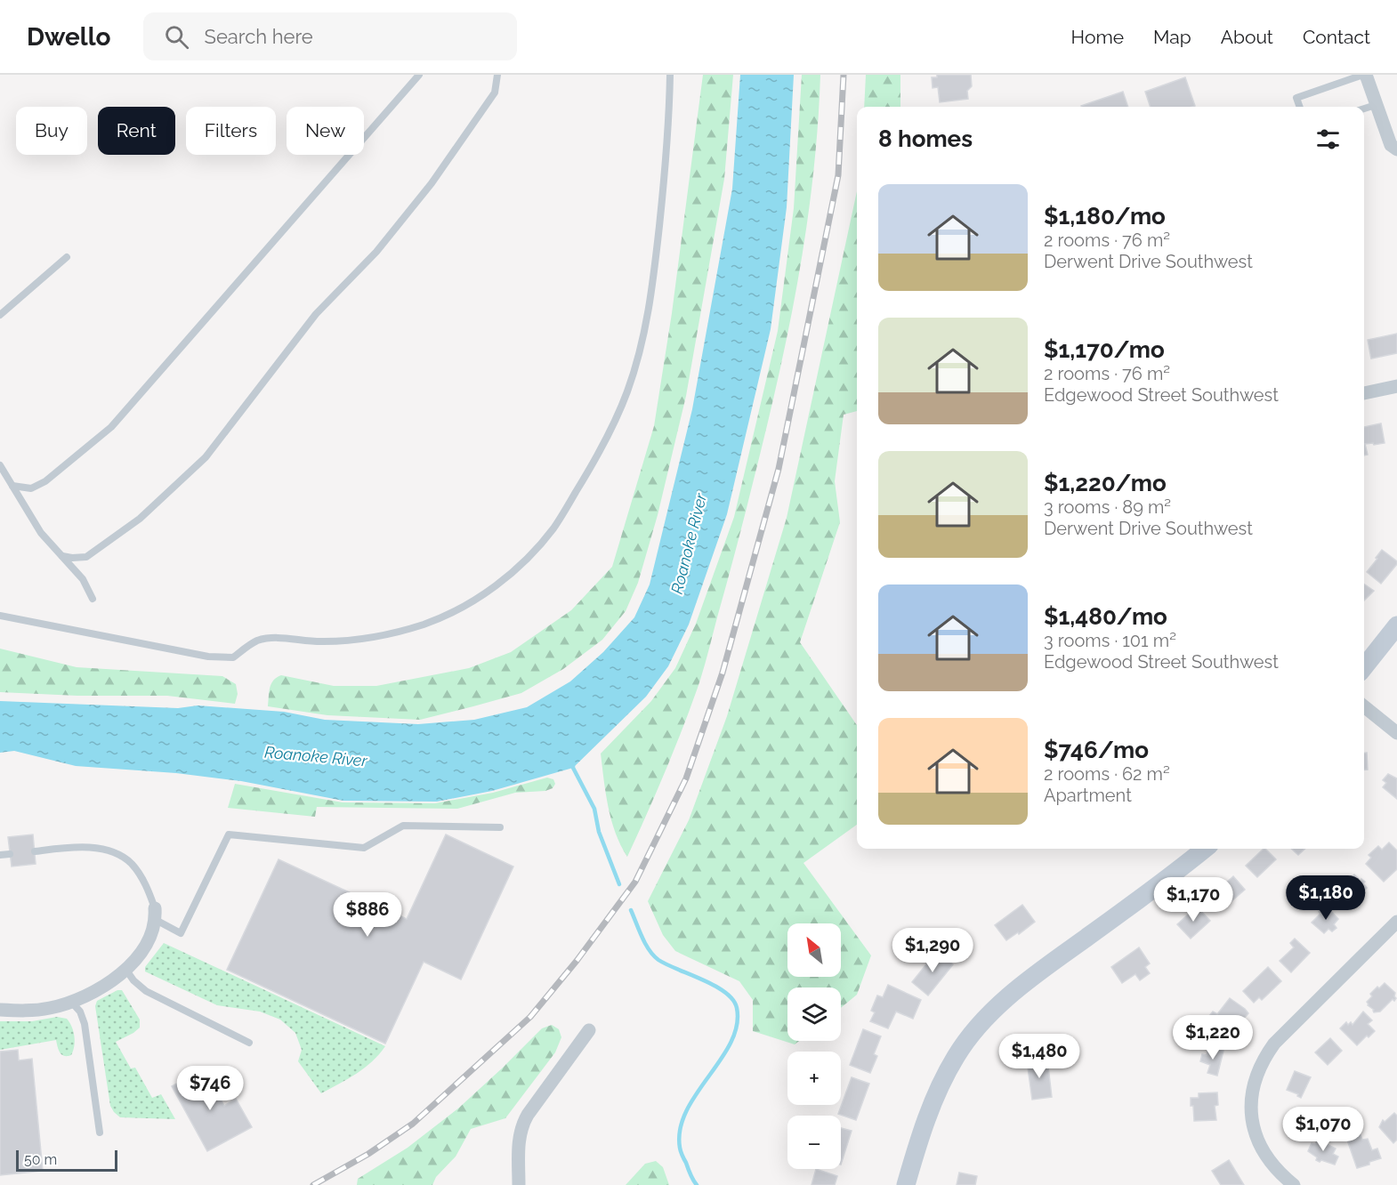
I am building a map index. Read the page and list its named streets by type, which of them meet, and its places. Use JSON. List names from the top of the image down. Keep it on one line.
{"water":["Roanoke River"],"scale_bar":"50 m","north":"top left","page":{"header":"Dwello","search":"Search here","nav":["Home","Map","About","Contact"],"chip":["Buy","Rent","Filters","New"],"heading":"8 homes","list":[{"name":"$1,180/mo","note":"2 rooms · 76 m² · Derwent Drive Southwest"},{"name":"$1,170/mo","note":"2 rooms · 76 m² · Edgewood Street Southwest"},{"name":"$1,220/mo","note":"3 rooms · 89 m² · Derwent Drive Southwest"},{"name":"$1,480/mo","note":"3 rooms · 101 m² · Edgewood Street Southwest"},{"name":"$746/mo","note":"2 rooms · 62 m² · Apartment"}],"price":["$1,180","$1,170","$886","$1,290","$1,220","$1,480","$746","$1,070"],"map_buttons":["+","−"],"scale":"50 m"}}
